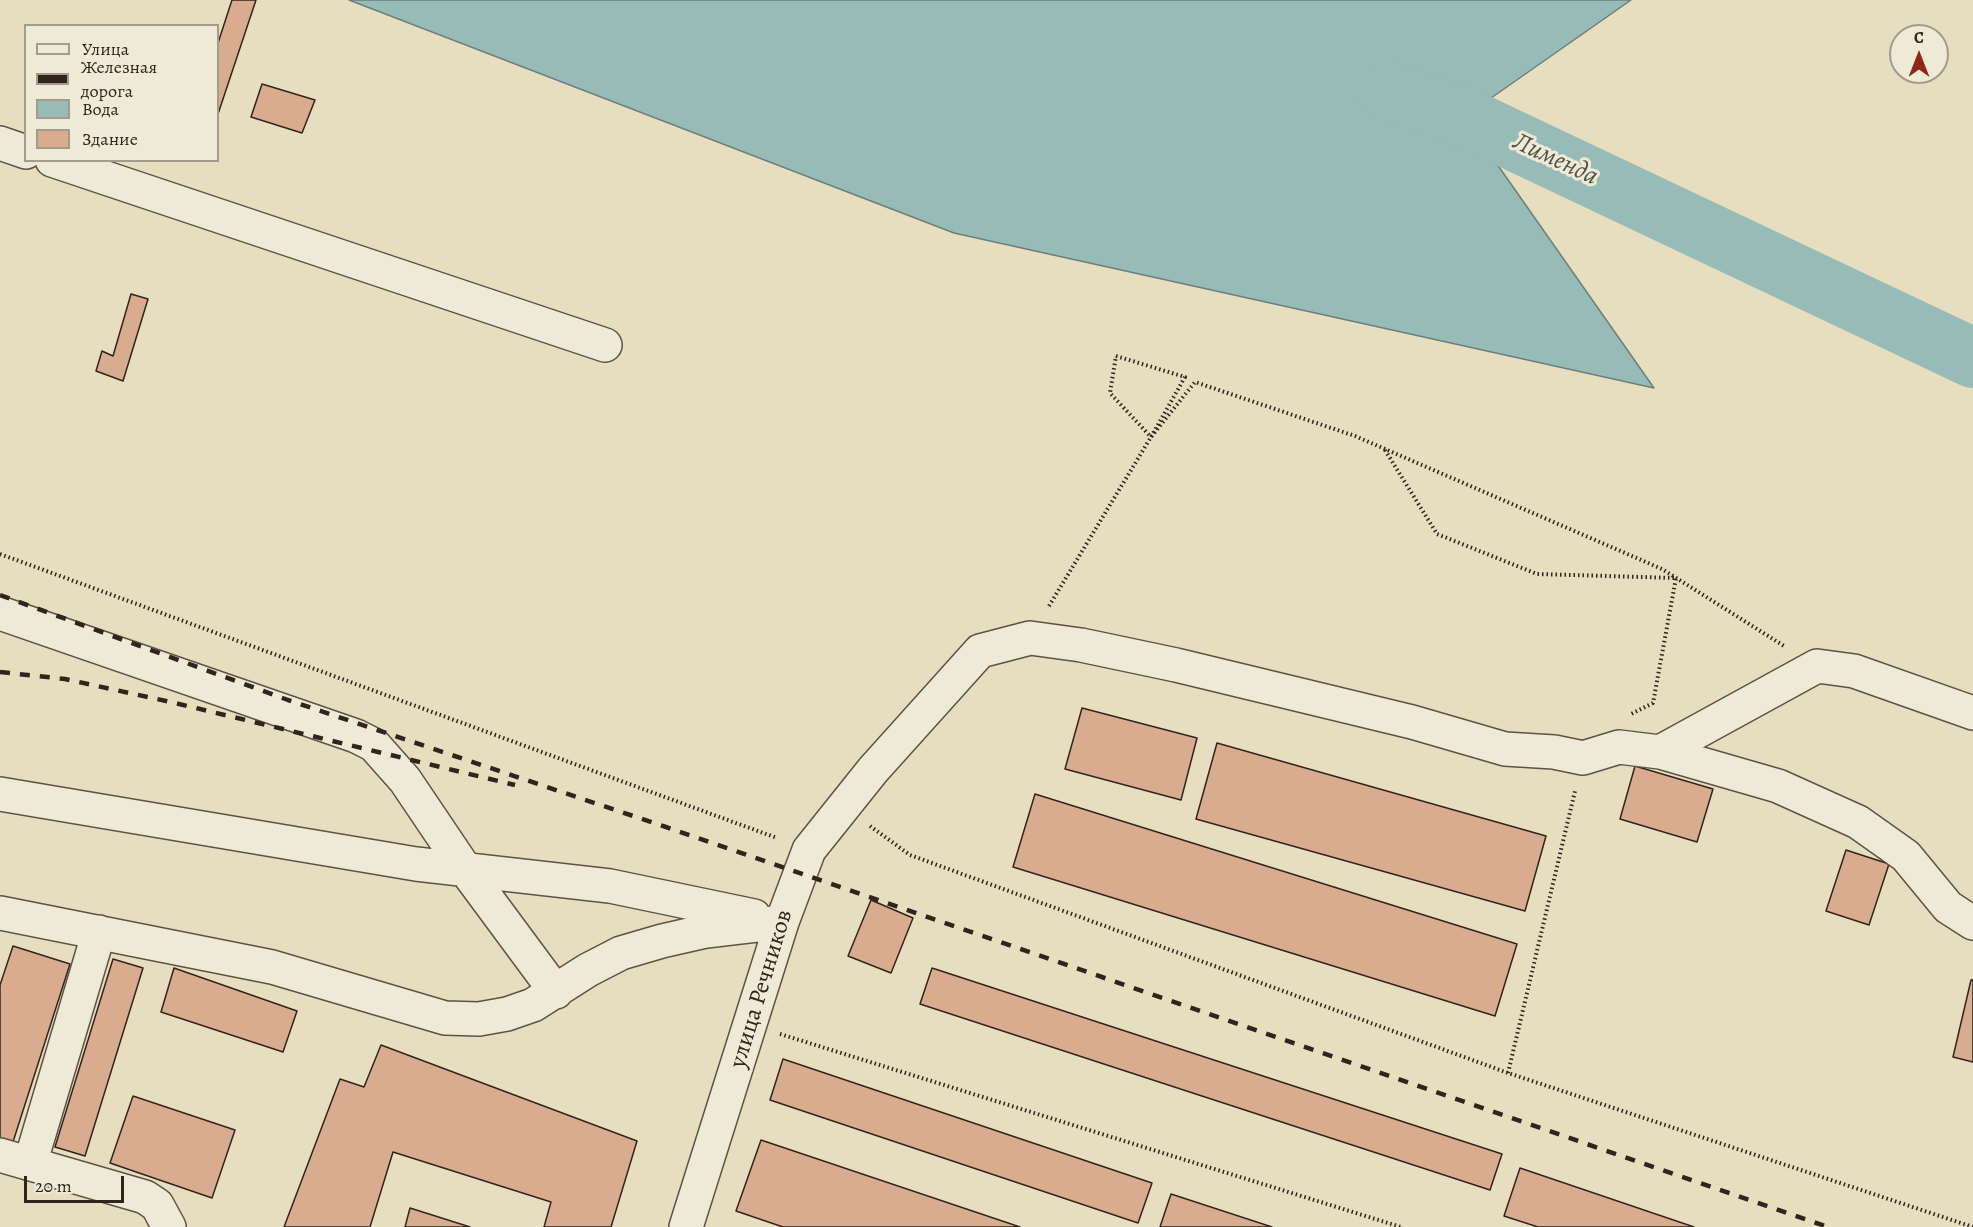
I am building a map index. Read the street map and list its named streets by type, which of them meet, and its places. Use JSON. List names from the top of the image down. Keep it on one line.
{"streets":{"street":["улица Речников"]},"water":["Лименда"],"legend":["Улица","Железная дорога","Вода","Здание"],"scale_bar":"20 m","north":"top"}
